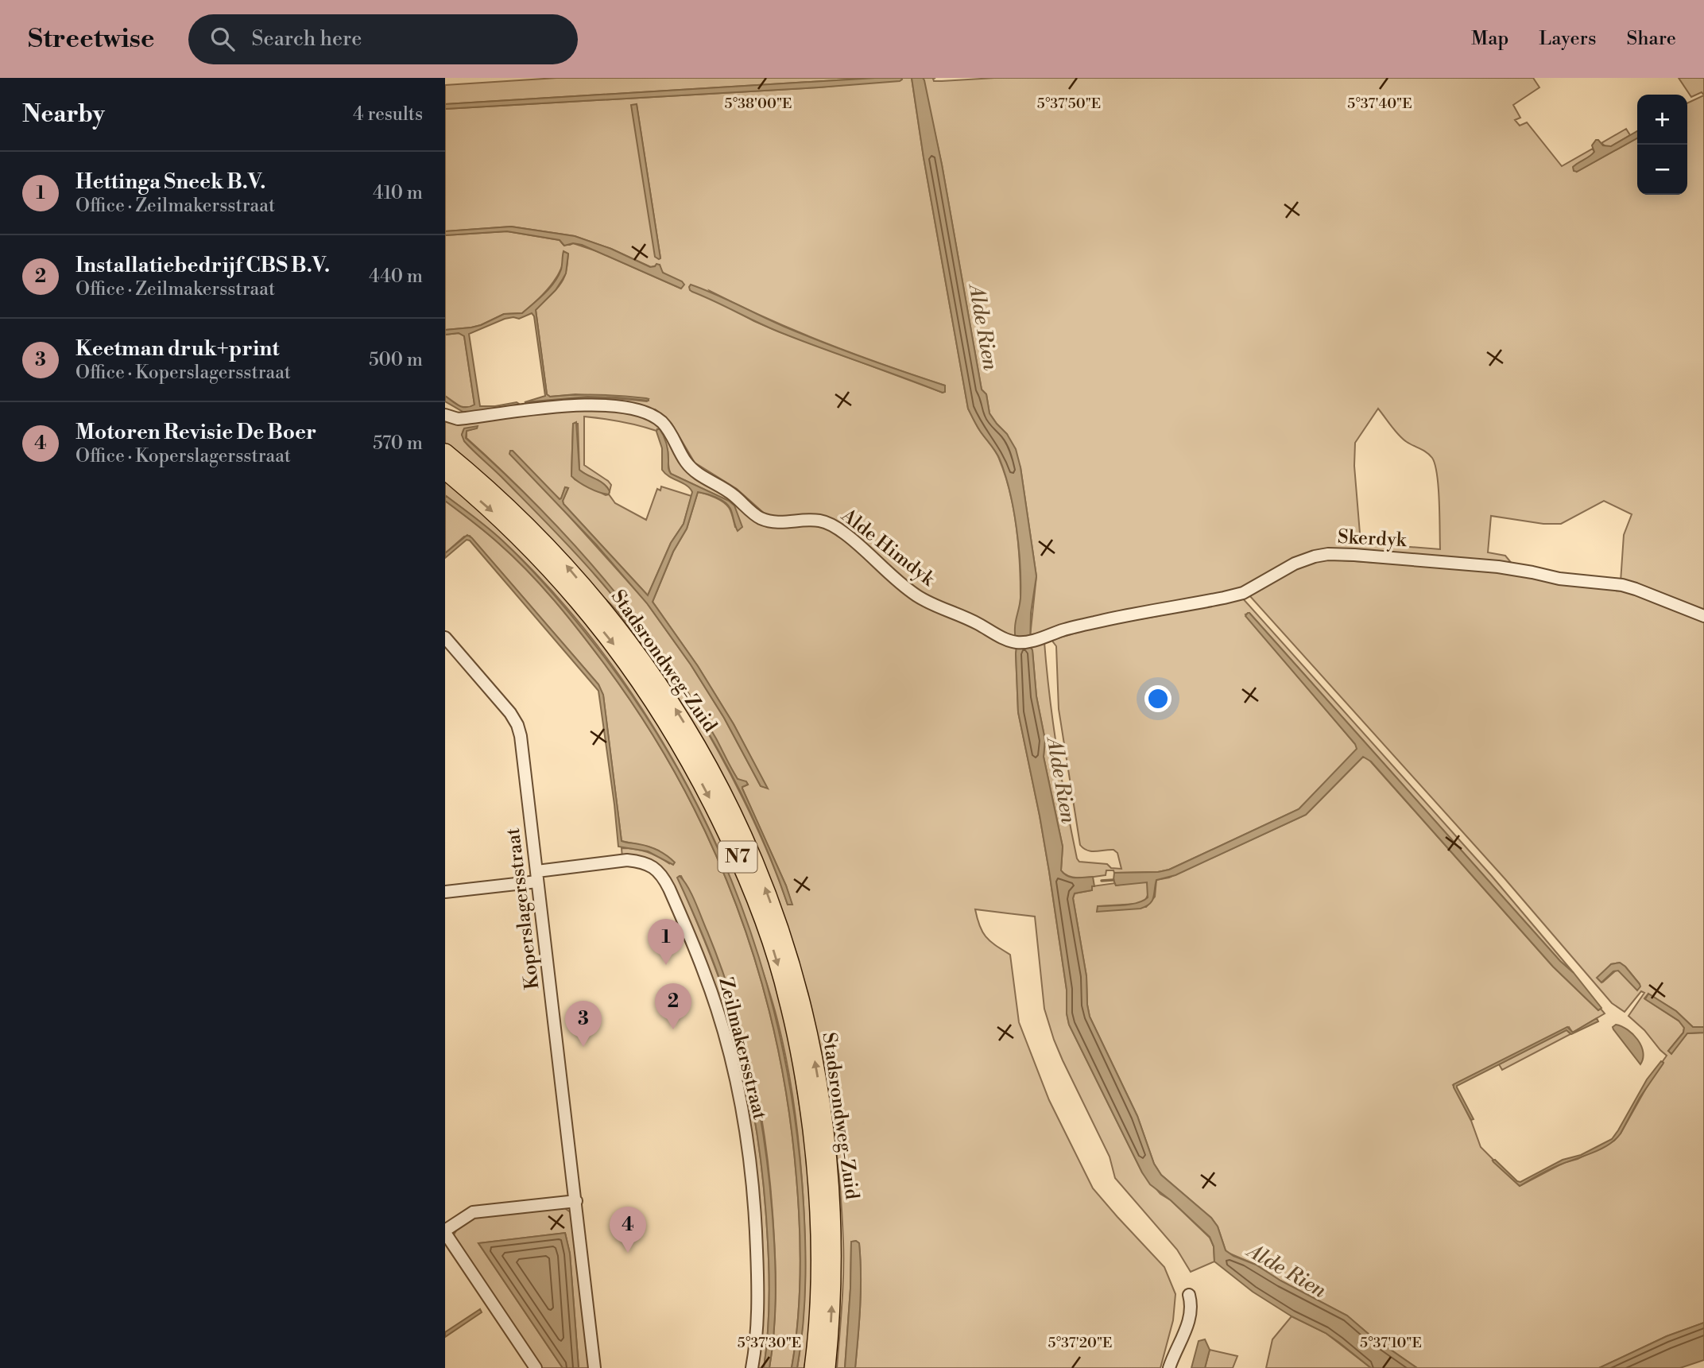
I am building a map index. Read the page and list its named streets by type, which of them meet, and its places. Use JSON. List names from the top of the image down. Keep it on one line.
{"streets":{"highway":["Stadsrondweg-Zuid","N7"],"street":["Skerdyk","Alde Himdyk","Koperslagersstraat","Zeilmakersstraat"]},"crossings":[["Skerdyk","Alde Himdyk"],["Koperslagersstraat","Zeilmakersstraat"]],"water":["Alde Rien"],"page":{"header":"Streetwise","search":"Search here","nav":["Map","Layers","Share"],"heading":["Nearby","4 results"],"map_buttons":["+","−"],"list":[{"mark":"1","name":"Hettinga Sneek B.V.","note":"Office · Zeilmakersstraat","value":"410 m"},{"mark":"2","name":"Installatiebedrijf CBS B.V.","note":"Office · Zeilmakersstraat","value":"440 m"},{"mark":"3","name":"Keetman druk+print","note":"Office · Koperslagersstraat","value":"500 m"},{"mark":"4","name":"Motoren Revisie De Boer","note":"Office · Koperslagersstraat","value":"570 m"}],"pins":["1","2","3","4"]},"coordinates":["5°38'00\"E","5°37'50\"E","5°37'40\"E","5°37'30\"E","5°37'20\"E","5°37'10\"E"]}
